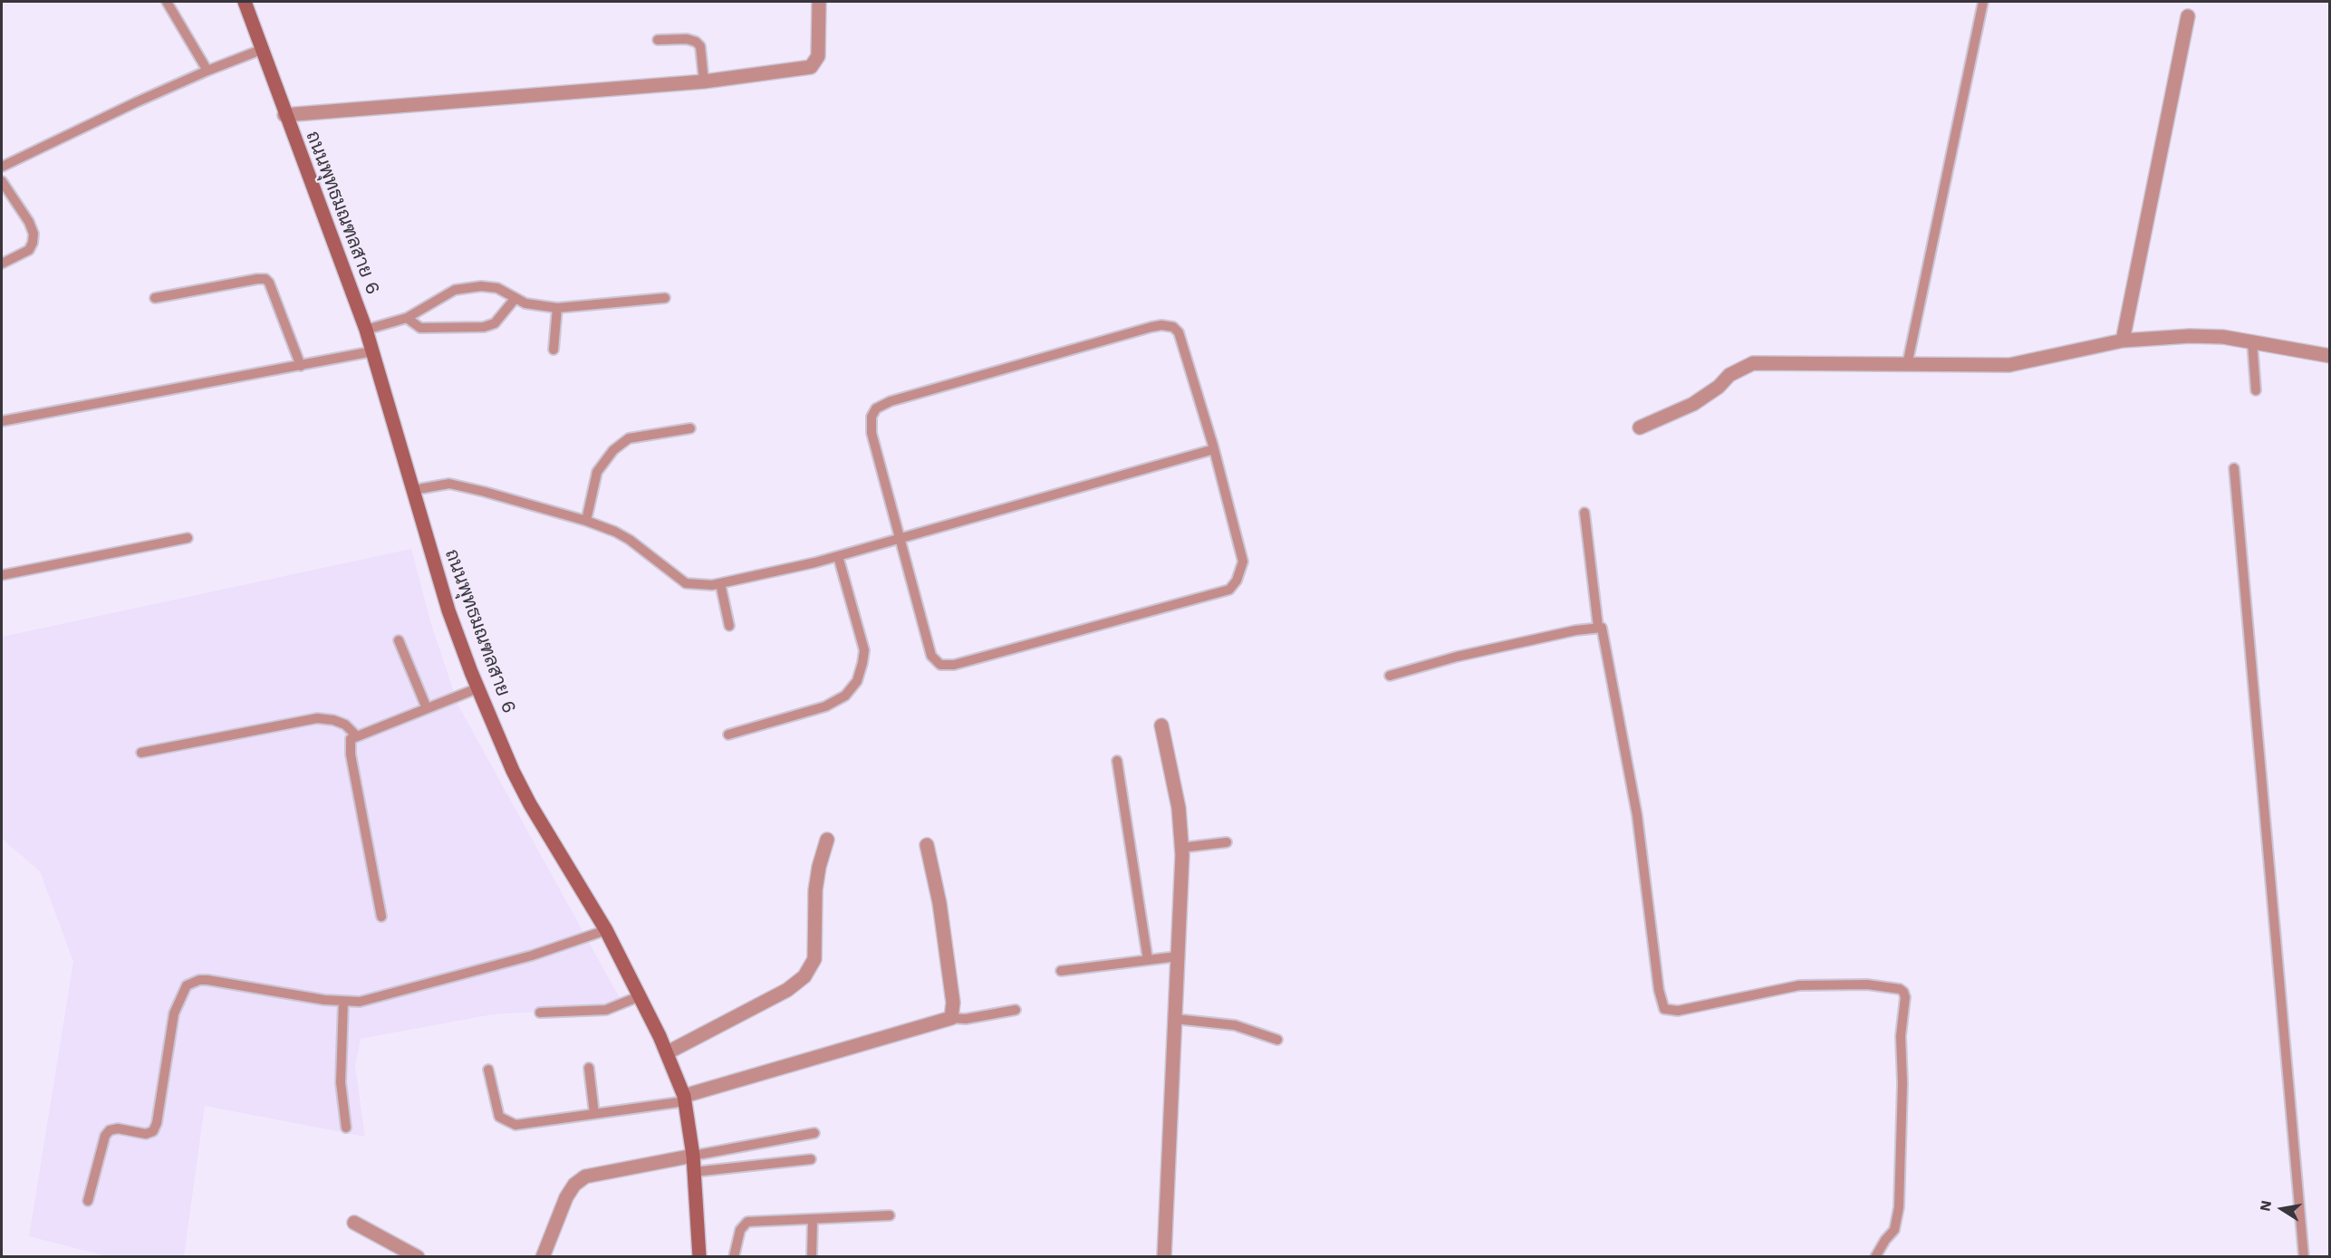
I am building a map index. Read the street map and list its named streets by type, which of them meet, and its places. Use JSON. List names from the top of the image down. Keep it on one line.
{"streets":{"main road":["ถนนพุทธมณฑลสาย 6"]},"north":"left"}
